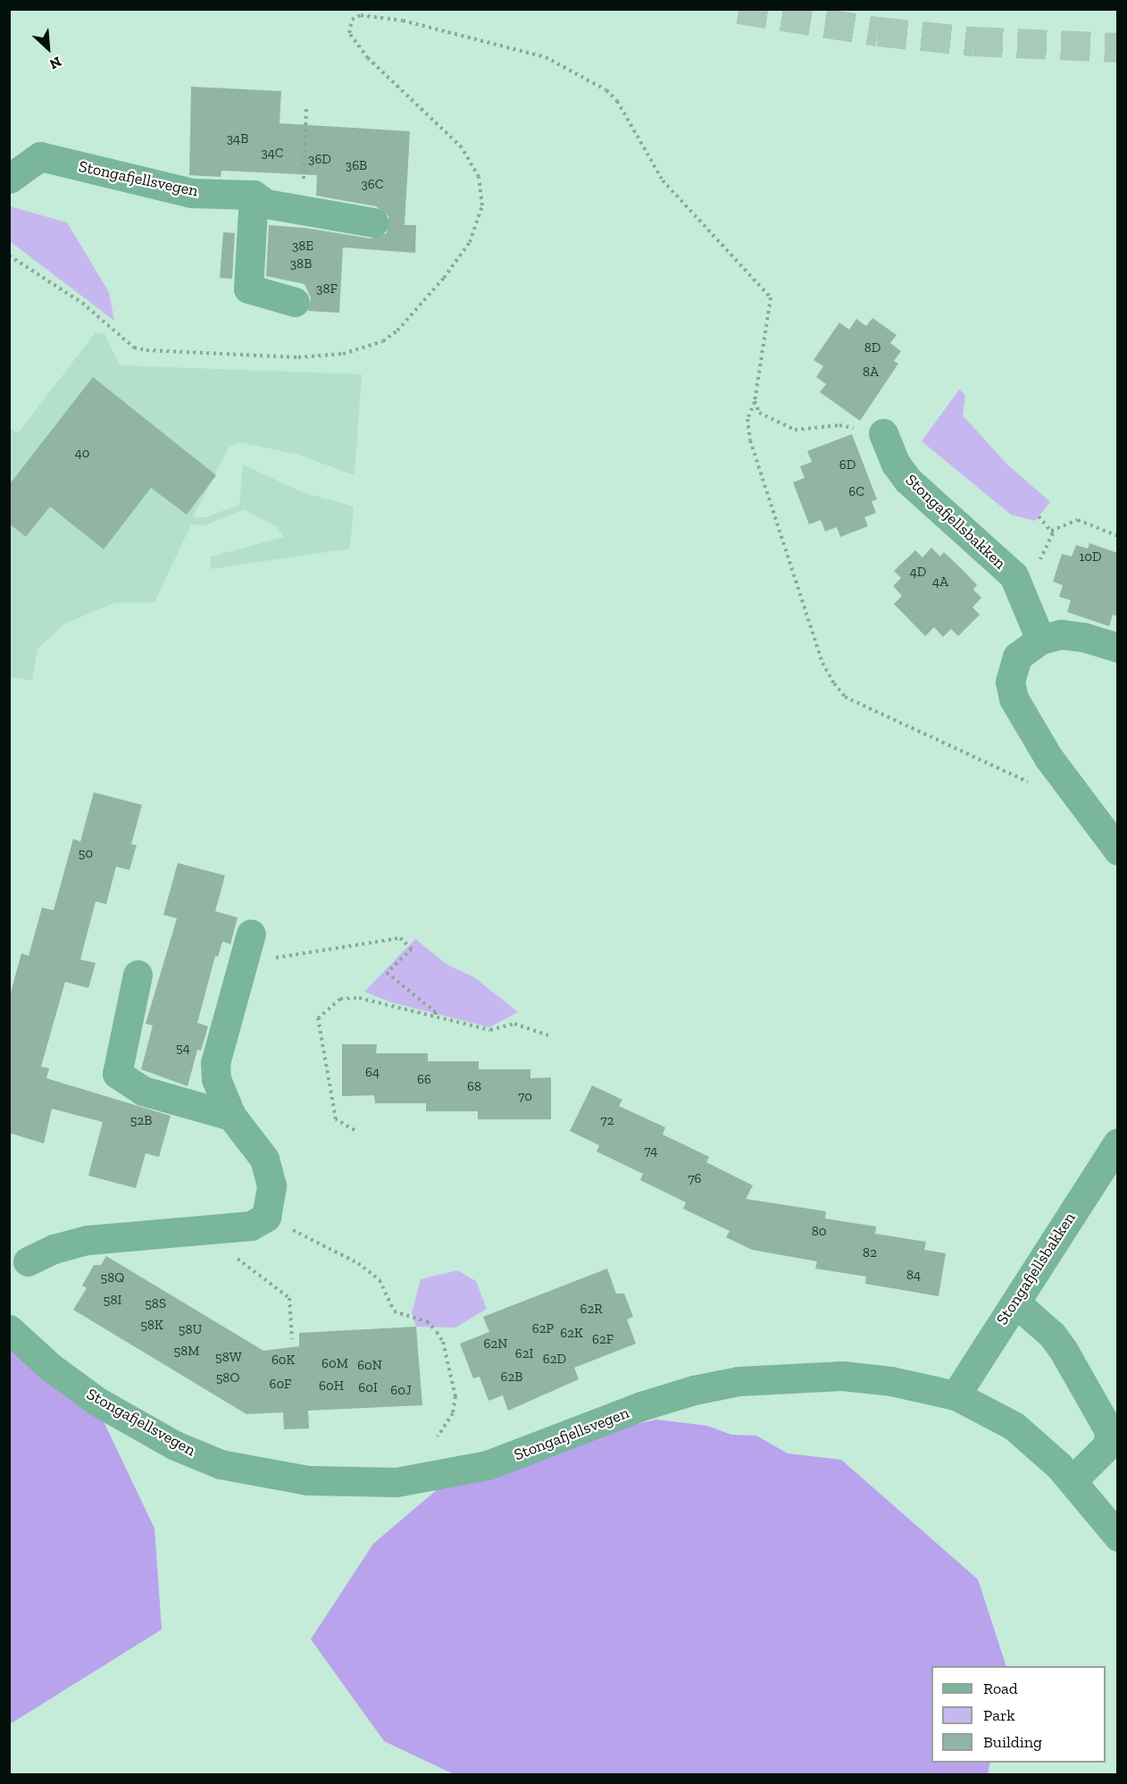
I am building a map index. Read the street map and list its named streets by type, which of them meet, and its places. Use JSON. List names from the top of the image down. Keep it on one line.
{"streets":{"street":["Stongafjellsvegen","Stongafjellsbakken"]},"crossings":[["Stongafjellsvegen","Stongafjellsbakken"]],"house_numbers":["34B","34C","36D","36B","36C","38E","38B","38F","8D","8A","40","6D","6C","10D","4D","4A","50","54","64","66","68","70","52B","72","74","76","80","82","84","58Q","58I","58S","62R","58K","62P","58U","62K","62F","62N","58M","62I","58W","62D","60K","60M","60N","62B","58O","60F","60H","60I","60J"],"legend":["Road","Park","Building"],"north":"bottom right"}
